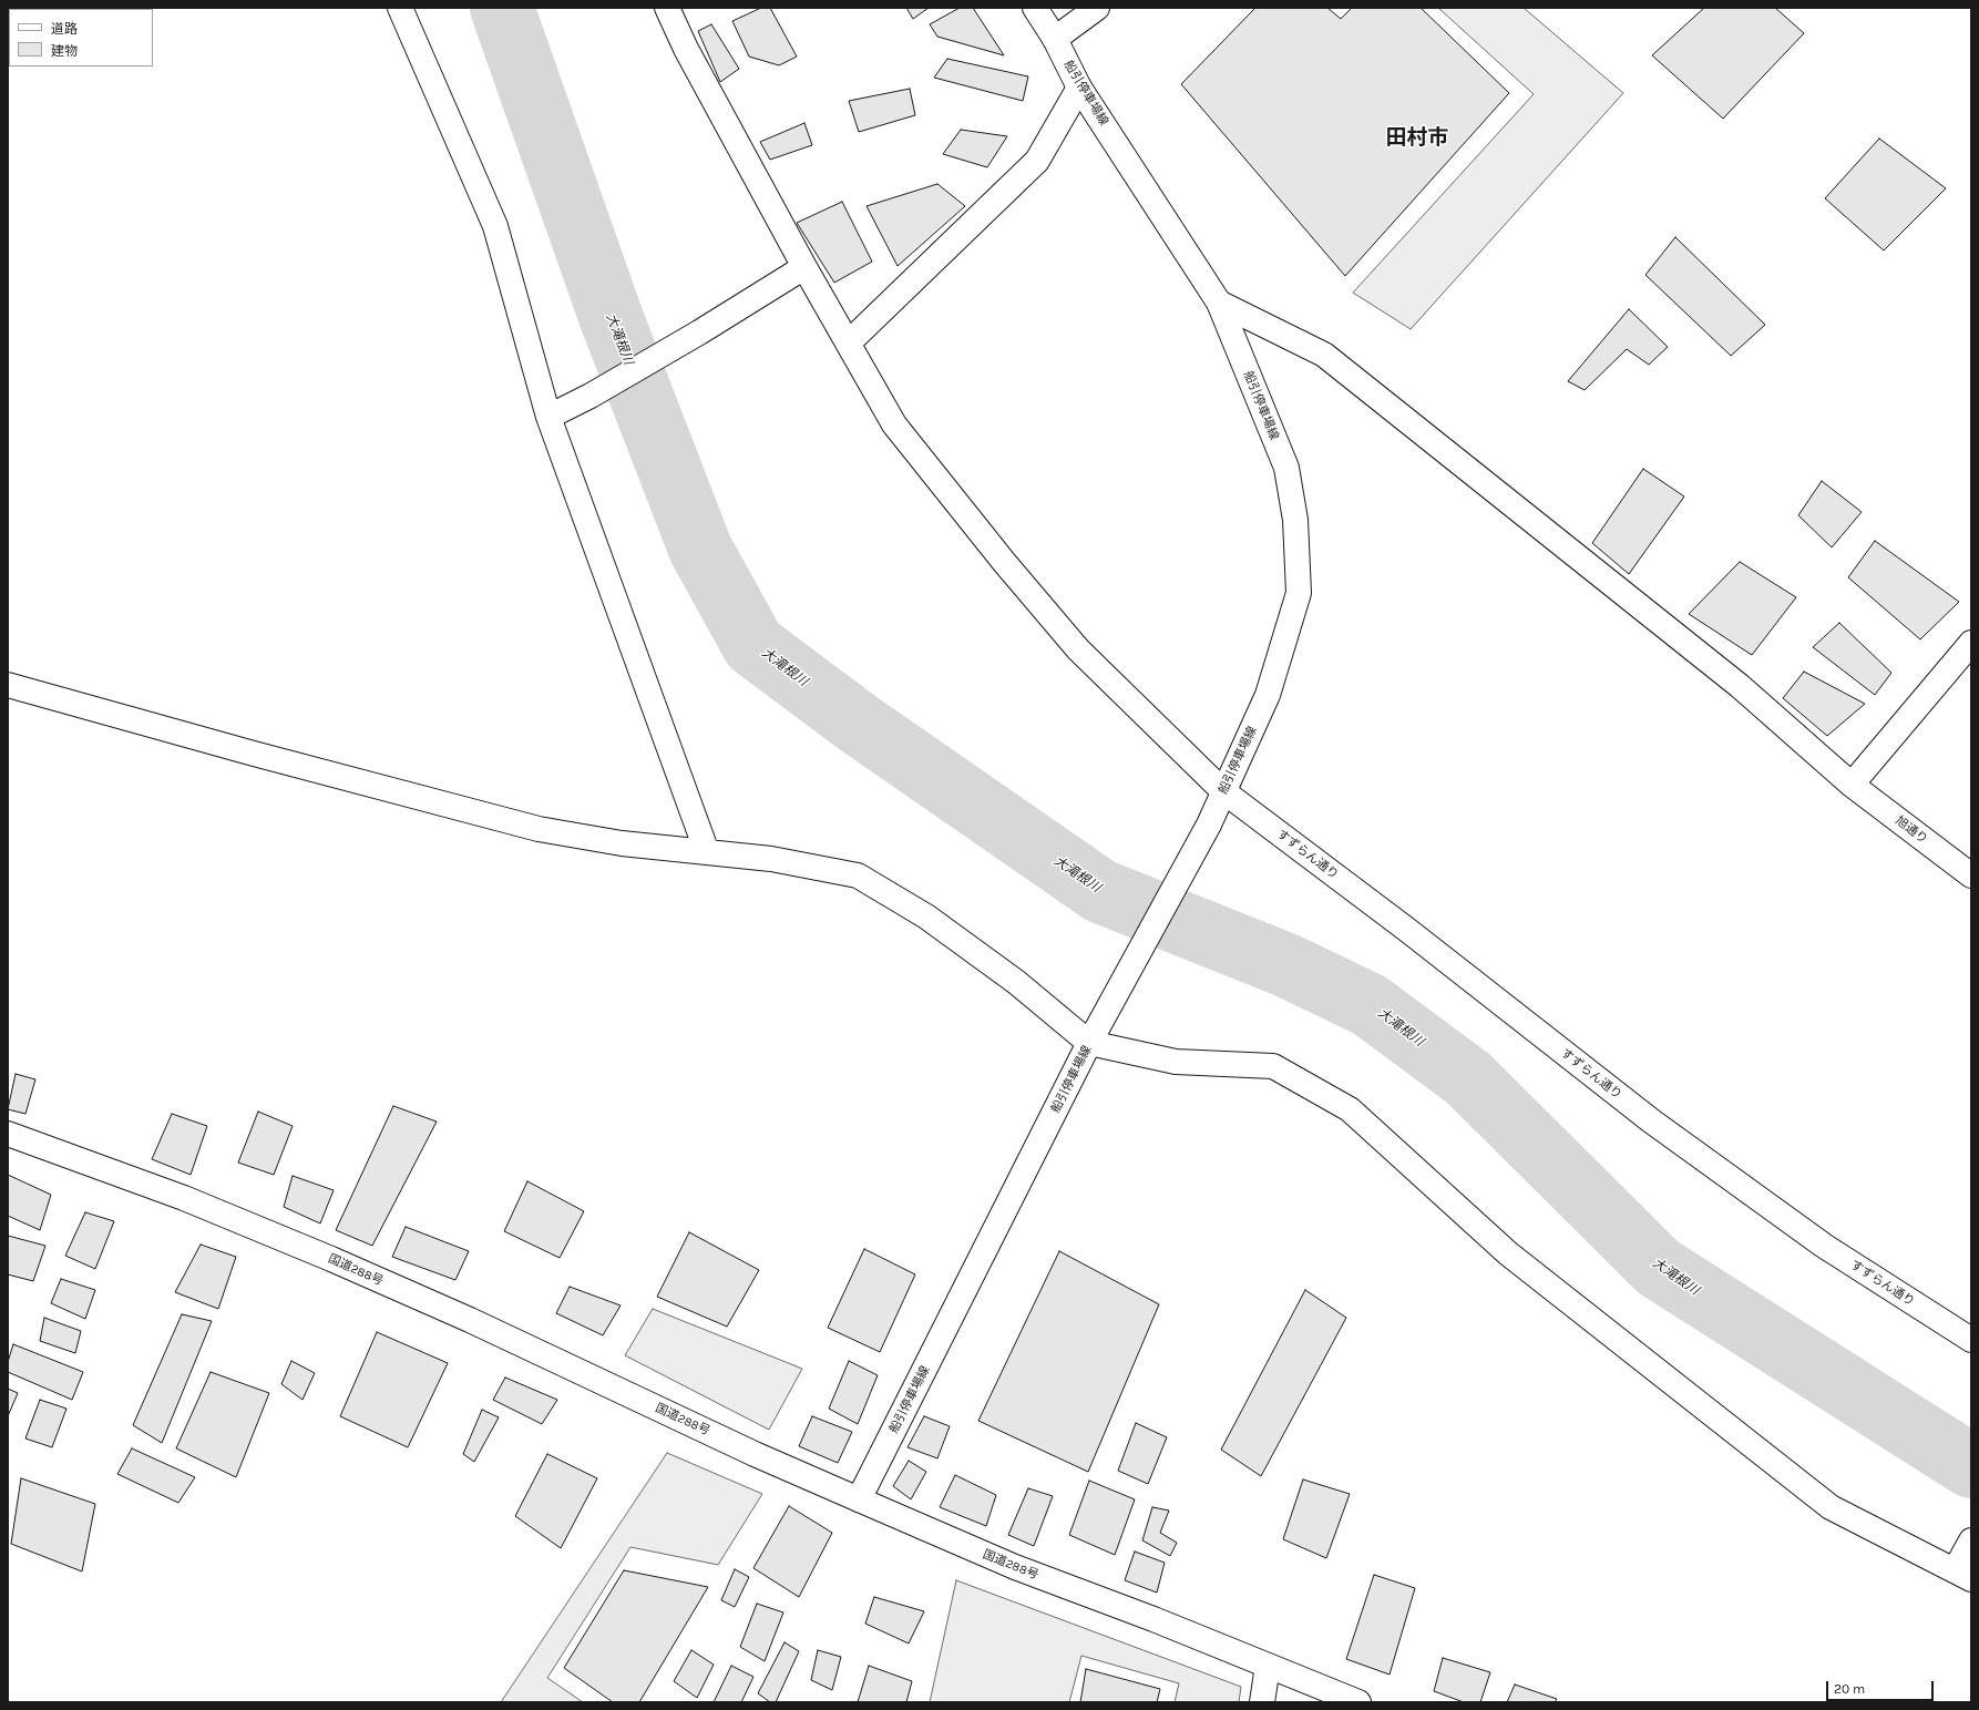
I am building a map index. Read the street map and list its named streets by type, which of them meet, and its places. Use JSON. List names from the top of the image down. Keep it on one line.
{"streets":{"main road":["船引停車場線","旭通り","すずらん通り","国道288号"]},"crossings":[["船引停車場線","旭通り"],["船引停車場線","すずらん通り"],["船引停車場線","国道288号"]],"districts":["田村市"],"water":["大滝根川"],"legend":["道路","建物"],"scale_bar":"20 m"}
